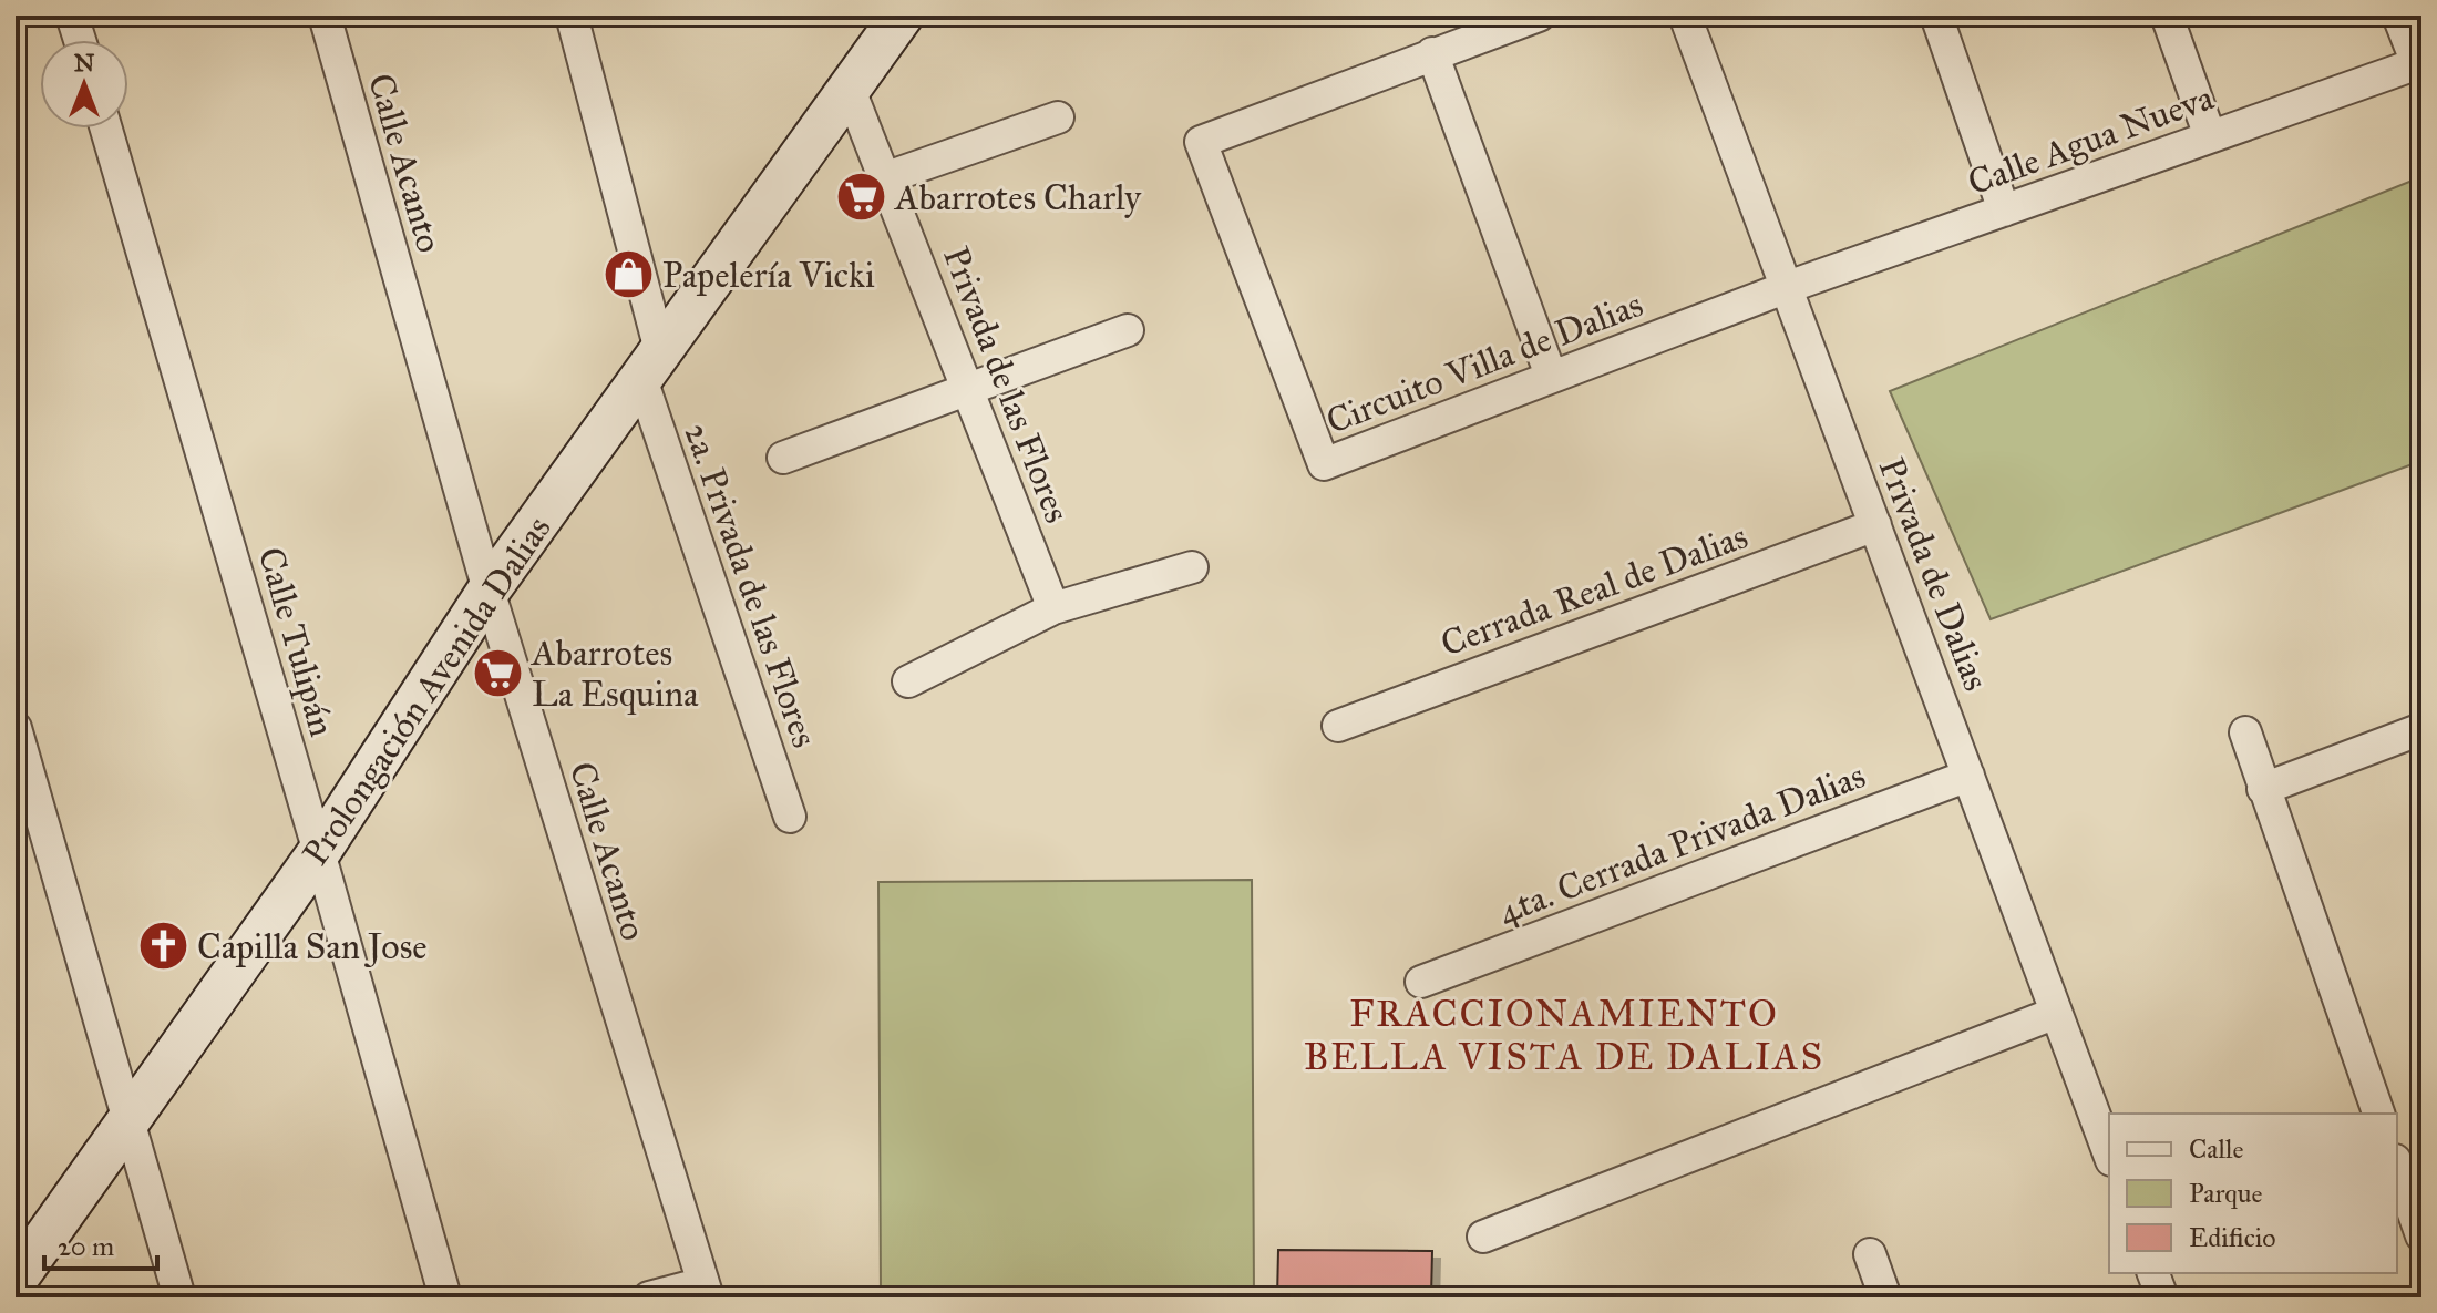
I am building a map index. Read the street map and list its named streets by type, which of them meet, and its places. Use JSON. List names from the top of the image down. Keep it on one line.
{"streets":{"street":["Calle Agua Nueva","Calle Acanto","Circuito Villa de Dalias","Privada de las Flores","Privada de Dalias","2a. Privada de las Flores","Cerrada Real de Dalias","Calle Tulipán","Prolongación Avenida Dalias","4ta. Cerrada Privada Dalias"]},"crossings":[["Calle Agua Nueva","Circuito Villa de Dalias"],["Calle Agua Nueva","Privada de Dalias"],["Calle Acanto","Prolongación Avenida Dalias"],["Circuito Villa de Dalias","Privada de Dalias"],["Privada de las Flores","Prolongación Avenida Dalias"],["Privada de Dalias","Cerrada Real de Dalias"],["Privada de Dalias","4ta. Cerrada Privada Dalias"],["2a. Privada de las Flores","Prolongación Avenida Dalias"],["Calle Tulipán","Prolongación Avenida Dalias"]],"districts":["FRACCIONAMIENTO BELLA VISTA DE DALIAS"],"places":{"supermarket":["Abarrotes Charly","Abarrotes La Esquina"],"shop":["Papelería Vicki"],"church":["Capilla San Jose"]},"legend":["Calle","Parque","Edificio"],"scale_bar":"20 m","north":"top"}
